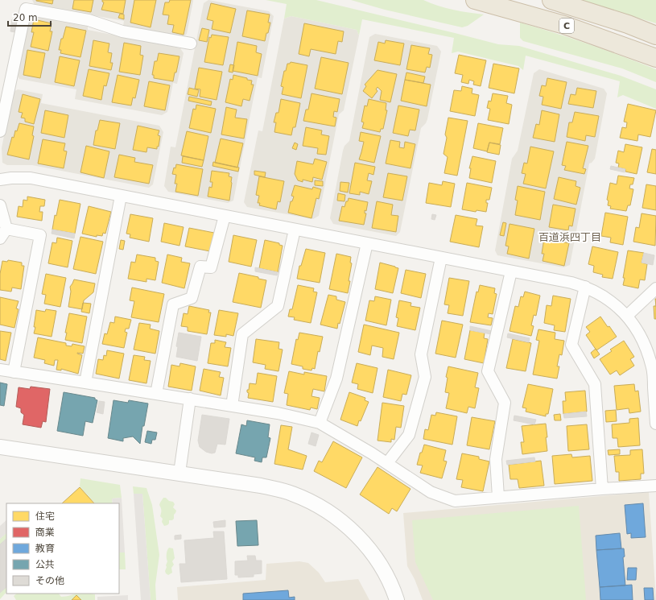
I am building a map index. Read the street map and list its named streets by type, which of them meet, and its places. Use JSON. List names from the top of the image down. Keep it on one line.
{"streets":{"highway":["C"]},"districts":["百道浜四丁目"],"legend":["住宅","商業","教育","公共","その他"],"scale_bar":"20 m"}
